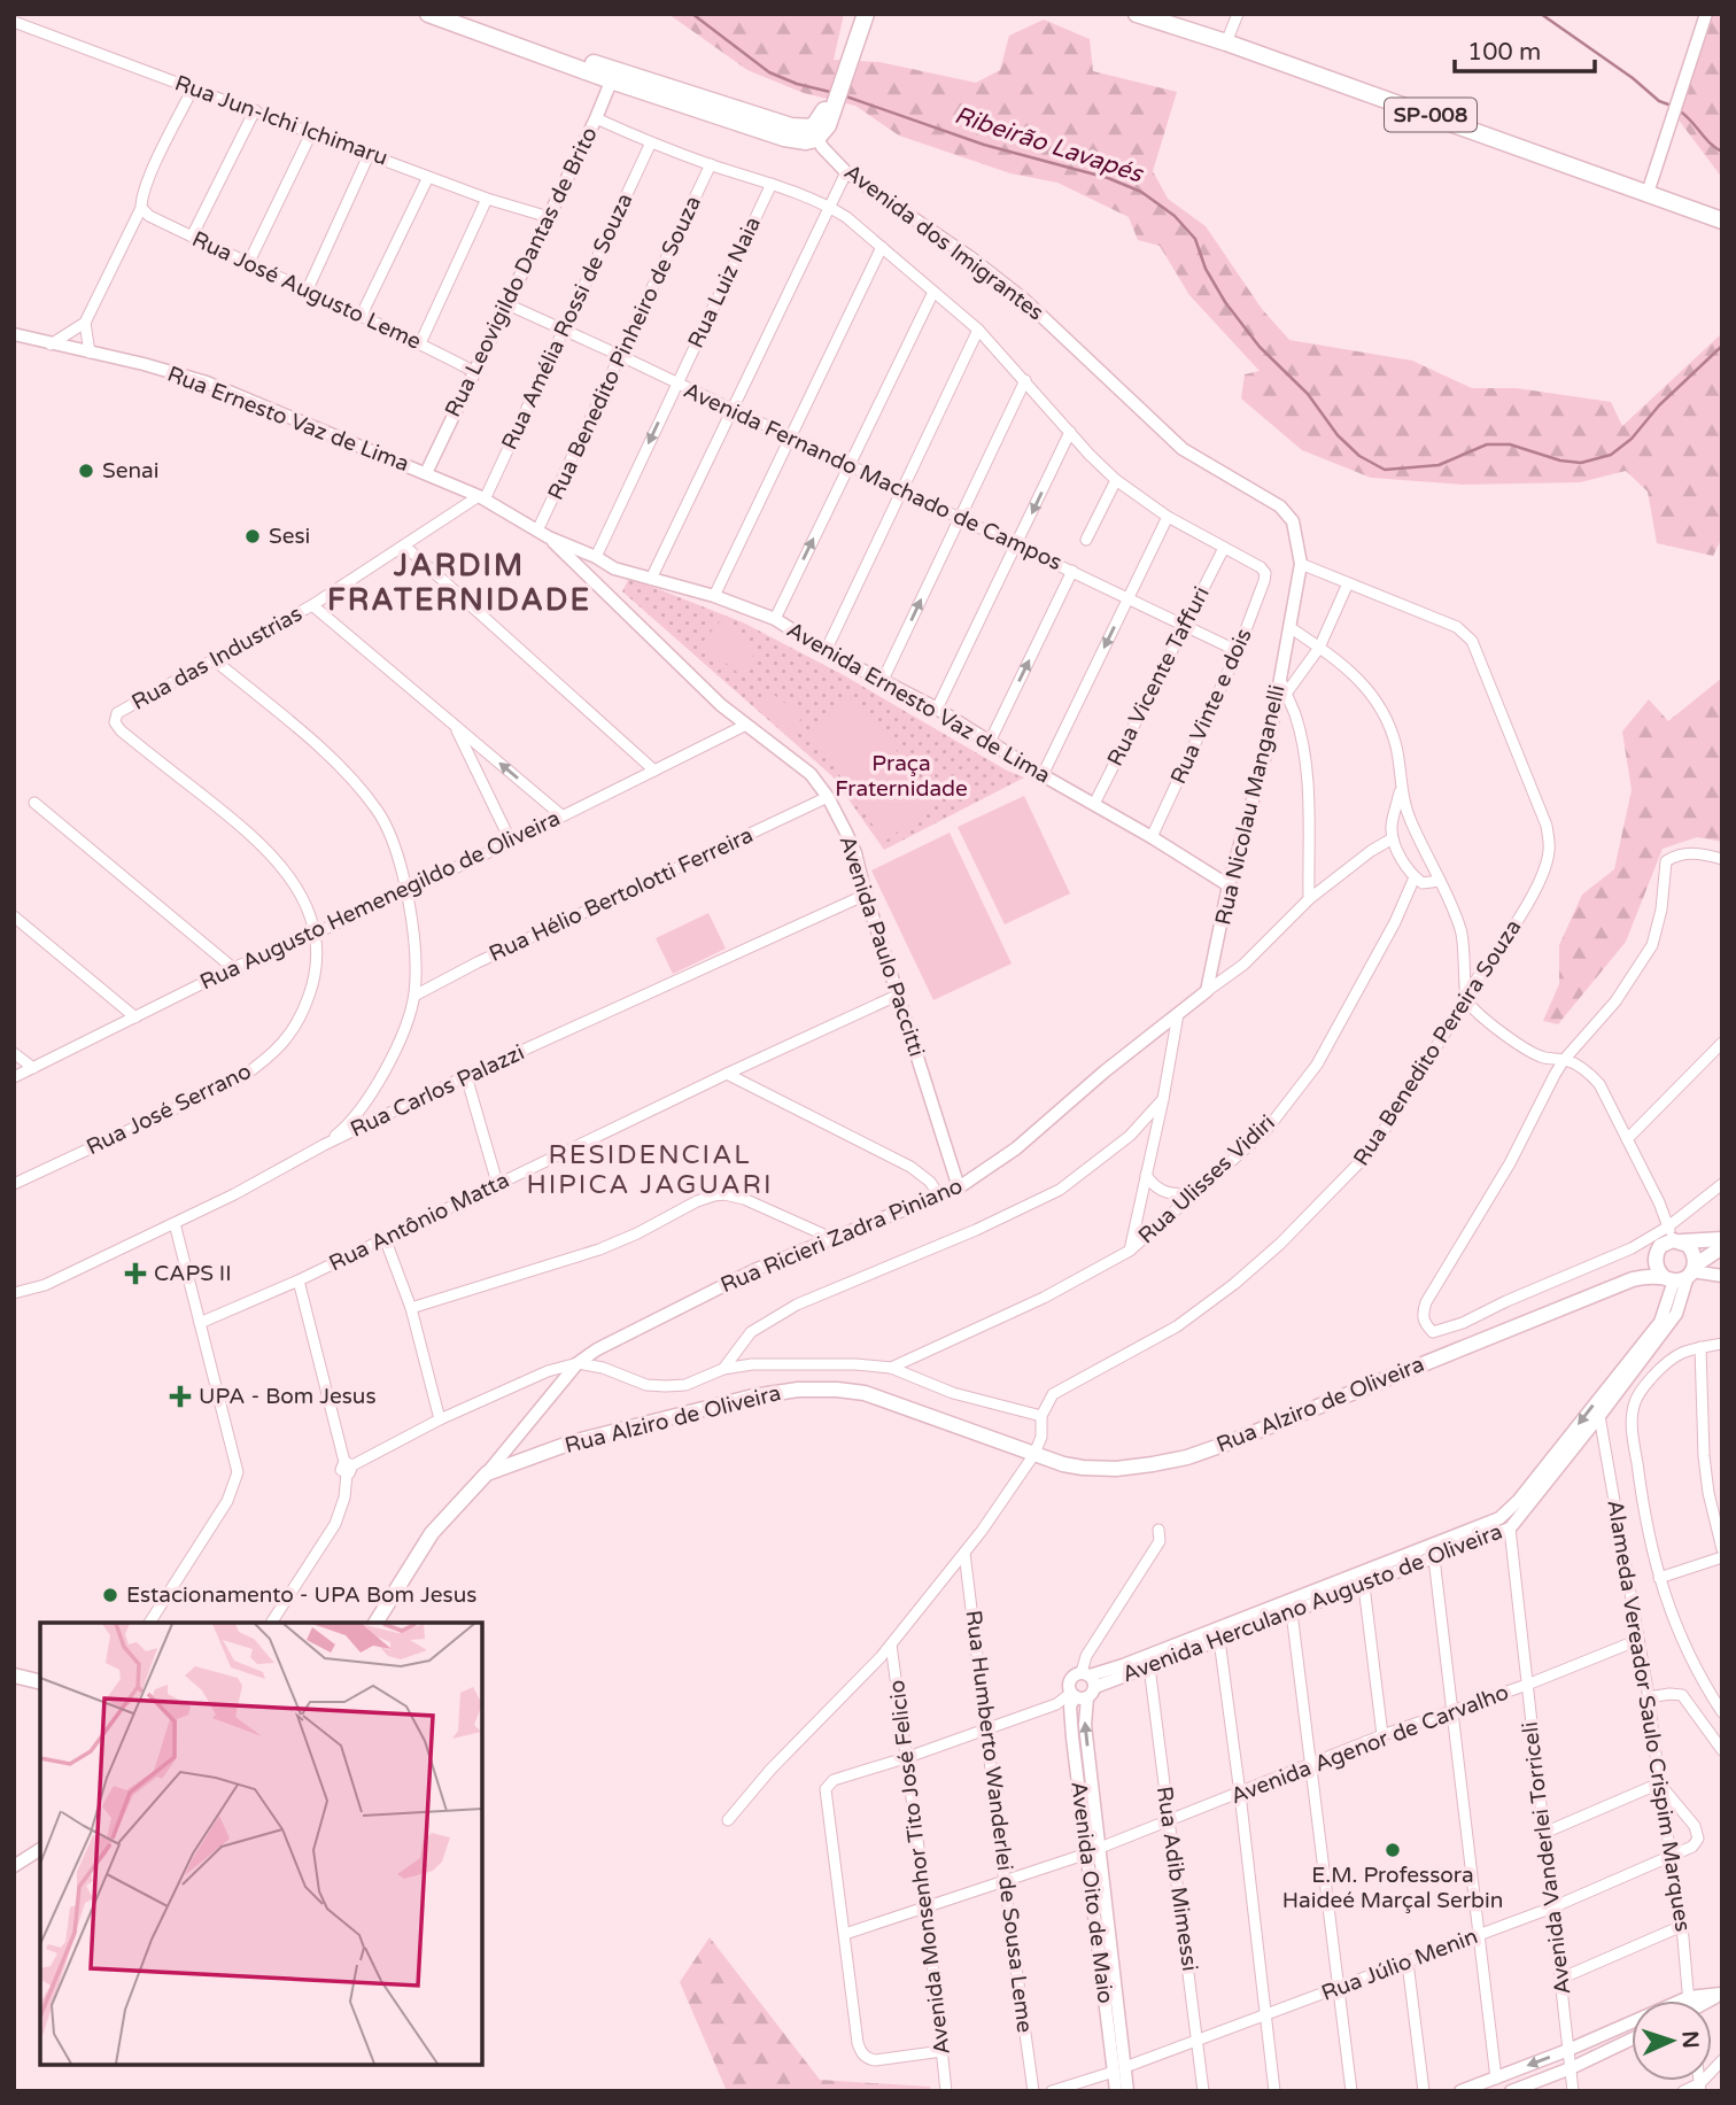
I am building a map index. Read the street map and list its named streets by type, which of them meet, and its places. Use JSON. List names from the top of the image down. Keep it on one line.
{"streets":{"main road":["SP-008","Rua Alziro de Oliveira"],"street":["Rua Jun-Ichi Ichimaru","Avenida dos Imigrantes","Rua Leovigildo Dantas de Brito","Rua Luiz Naia","Rua José Augusto Leme","Rua Amélia Rossi de Souza","Rua Benedito Pinheiro de Souza","Rua Ernesto Vaz de Lima","Avenida Fernando Machado de Campos","Rua das Industrias","Rua Vicente Taffuri","Avenida Ernesto Vaz de Lima","Rua Vinte e dois","Rua Nicolau Manganelli","Rua Hélio Bertolotti Ferreira","Rua Augusto Hemenegildo de Oliveira","Avenida Paulo Paccitti","Rua Benedito Pereira Souza","Rua Carlos Palazzi","Rua José Serrano","Rua Ulisses Vidiri","Rua Antônio Matta","Rua Ricieri Zadra Piniano","Avenida Herculano Augusto de Oliveira","Alameda Vereador Saulo Crispim Marques","Avenida Agenor de Carvalho","Rua Humberto Wanderlei de Sousa Leme","Avenida Vanderlei Torriceli","Avenida Monsenhor Tito José Felicio","Rua Adib Mimessi","Avenida Oito de Maio","Rua Júlio Menin"]},"crossings":[["Rua Jun-Ichi Ichimaru","Rua Leovigildo Dantas de Brito"],["Avenida dos Imigrantes","Rua Nicolau Manganelli"],["Rua Leovigildo Dantas de Brito","Rua José Augusto Leme"],["Rua Leovigildo Dantas de Brito","Rua Ernesto Vaz de Lima"],["Rua Leovigildo Dantas de Brito","Avenida Fernando Machado de Campos"],["Rua Luiz Naia","Avenida Fernando Machado de Campos"],["Rua Luiz Naia","Avenida Ernesto Vaz de Lima"],["Rua Amélia Rossi de Souza","Rua Ernesto Vaz de Lima"],["Rua Amélia Rossi de Souza","Avenida Fernando Machado de Campos"],["Rua Amélia Rossi de Souza","Rua das Industrias"],["Rua Benedito Pinheiro de Souza","Rua Ernesto Vaz de Lima"],["Rua Benedito Pinheiro de Souza","Avenida Fernando Machado de Campos"],["Rua Benedito Pinheiro de Souza","Avenida Ernesto Vaz de Lima"],["Rua Benedito Pinheiro de Souza","Avenida Paulo Paccitti"],["Rua Ernesto Vaz de Lima","Rua das Industrias"],["Rua Ernesto Vaz de Lima","Avenida Ernesto Vaz de Lima"],["Rua Ernesto Vaz de Lima","Avenida Paulo Paccitti"],["Avenida Fernando Machado de Campos","Rua Vicente Taffuri"],["Avenida Fernando Machado de Campos","Rua Vinte e dois"],["Rua das Industrias","Rua José Serrano"],["Rua Vicente Taffuri","Avenida Ernesto Vaz de Lima"],["Rua Vicente Taffuri","Rua Vinte e dois"],["Avenida Ernesto Vaz de Lima","Rua Vinte e dois"],["Avenida Ernesto Vaz de Lima","Rua Nicolau Manganelli"],["Avenida Ernesto Vaz de Lima","Avenida Paulo Paccitti"],["Rua Nicolau Manganelli","Rua Ricieri Zadra Piniano"],["Rua Hélio Bertolotti Ferreira","Avenida Paulo Paccitti"],["Rua Augusto Hemenegildo de Oliveira","Avenida Paulo Paccitti"],["Rua Augusto Hemenegildo de Oliveira","Rua José Serrano"],["Avenida Paulo Paccitti","Rua Carlos Palazzi"],["Avenida Paulo Paccitti","Rua Antônio Matta"],["Avenida Paulo Paccitti","Rua Ricieri Zadra Piniano"],["Rua Benedito Pereira Souza","Rua Alziro de Oliveira"],["Rua Benedito Pereira Souza","Rua Humberto Wanderlei de Sousa Leme"],["Rua Benedito Pereira Souza","Avenida Monsenhor Tito José Felicio"],["Rua Ricieri Zadra Piniano","Rua Alziro de Oliveira"],["Rua Alziro de Oliveira","Avenida Herculano Augusto de Oliveira"],["Avenida Herculano Augusto de Oliveira","Alameda Vereador Saulo Crispim Marques"],["Avenida Herculano Augusto de Oliveira","Avenida Vanderlei Torriceli"],["Avenida Herculano Augusto de Oliveira","Rua Adib Mimessi"],["Avenida Herculano Augusto de Oliveira","Avenida Oito de Maio"],["Alameda Vereador Saulo Crispim Marques","Avenida Agenor de Carvalho"],["Alameda Vereador Saulo Crispim Marques","Rua Júlio Menin"],["Avenida Agenor de Carvalho","Rua Humberto Wanderlei de Sousa Leme"],["Avenida Agenor de Carvalho","Avenida Vanderlei Torriceli"],["Avenida Agenor de Carvalho","Avenida Monsenhor Tito José Felicio"],["Avenida Agenor de Carvalho","Rua Adib Mimessi"],["Avenida Agenor de Carvalho","Avenida Oito de Maio"],["Avenida Vanderlei Torriceli","Rua Júlio Menin"],["Rua Adib Mimessi","Rua Júlio Menin"],["Avenida Oito de Maio","Rua Júlio Menin"]],"districts":["JARDIM FRATERNIDADE","RESIDENCIAL HIPICA JAGUARI"],"water":["Ribeirão Lavapés"],"parks":["Praça Fraternidade"],"places":{"other":["Senai","Sesi","Estacionamento - UPA Bom Jesus","E.M. Professora Haideé Marçal Serbin"],"health":["CAPS II","UPA - Bom Jesus"]},"scale_bar":"100 m","north":"right"}
